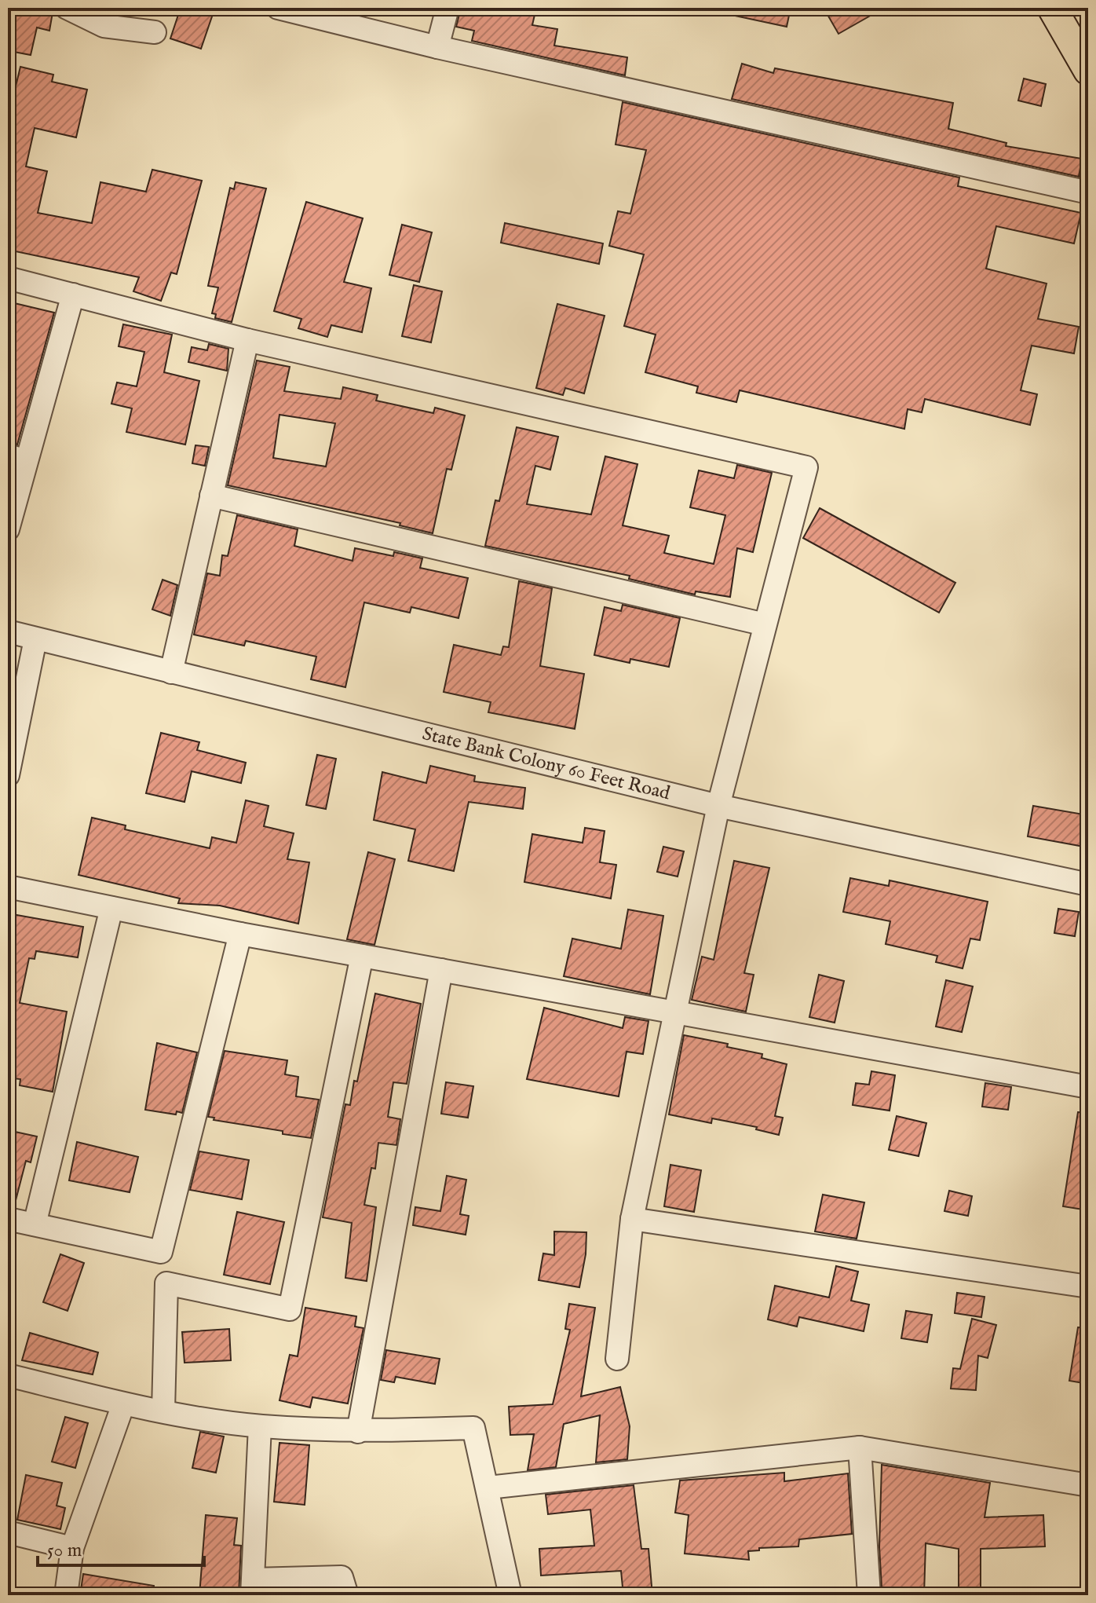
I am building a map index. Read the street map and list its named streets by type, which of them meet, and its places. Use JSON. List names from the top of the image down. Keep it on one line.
{"streets":{"street":["State Bank Colony 60 Feet Road"]},"scale_bar":"50 m"}
